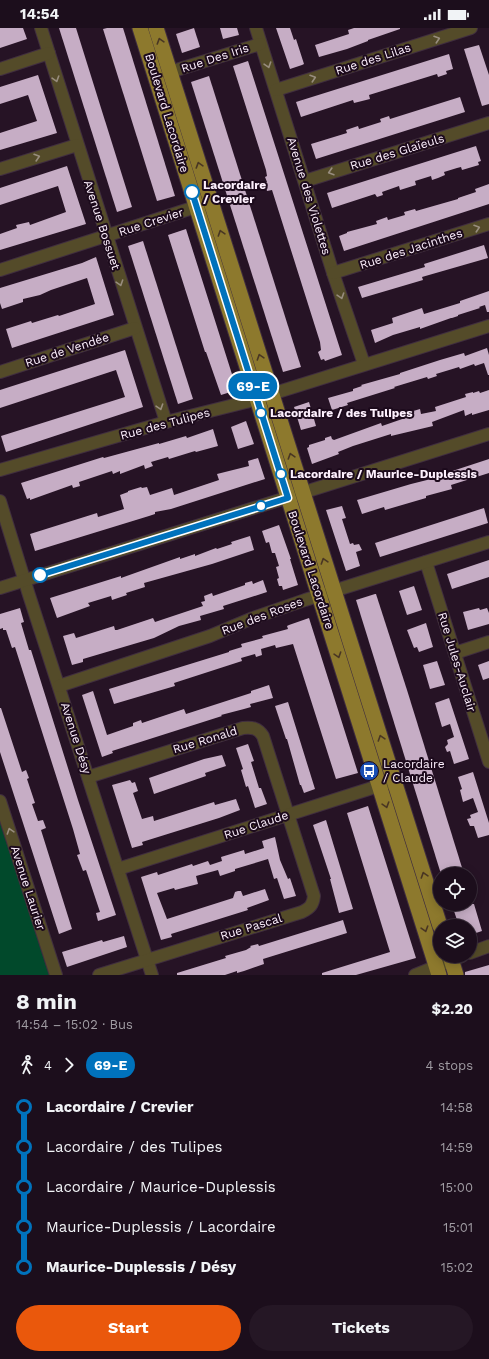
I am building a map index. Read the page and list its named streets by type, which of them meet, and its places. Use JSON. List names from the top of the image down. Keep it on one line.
{"streets":{"main road":["Boulevard Lacordaire"],"street":["Rue Des Iris","Rue des Lilas","Rue des Glaïeuls","Avenue des Violettes","Rue Crevier","Avenue Bossuet","Rue des Jacinthes","Rue de Vendée","Rue des Tulipes","Rue des Roses","Rue Jules-Auclair","Avenue Désy","Rue Ronald","Rue Claude","Avenue Laurier","Rue Pascal"]},"crossings":[["Rue Des Iris","Boulevard Lacordaire"],["Rue Des Iris","Avenue des Violettes"],["Rue des Lilas","Avenue des Violettes"],["Boulevard Lacordaire","Rue Crevier"],["Boulevard Lacordaire","Rue des Tulipes"],["Boulevard Lacordaire","Rue des Roses"],["Boulevard Lacordaire","Rue Claude"],["Rue des Glaïeuls","Avenue des Violettes"],["Avenue des Violettes","Rue des Jacinthes"],["Avenue des Violettes","Rue des Tulipes"],["Rue Crevier","Avenue Bossuet"],["Avenue Bossuet","Rue de Vendée"],["Avenue Bossuet","Rue des Tulipes"],["Rue des Roses","Rue Jules-Auclair"],["Rue des Roses","Avenue Désy"],["Avenue Désy","Rue Ronald"],["Avenue Désy","Rue Claude"],["Avenue Désy","Rue Pascal"],["Rue Ronald","Rue Claude"],["Rue Ronald","Rue Pascal"],["Rue Claude","Rue Pascal"]],"one_way":["Rue des Lilas","Rue des Glaïeuls","Avenue des Violettes","Avenue Bossuet","Rue des Jacinthes","Avenue Laurier"],"places":{"other":["Lacordaire / Crevier","Lacordaire / des Tulipes","Lacordaire / Maurice-Duplessis"],"bus stop":["Lacordaire / Claude"]},"lines":["bus line 69-E"],"page":{"status":"14:54","on_map":"69-E","heading":["8 min","14:54 – 15:02 · Bus","$2.20"],"legs":["4","69-E","4 stops"],"list":[{"name":"Lacordaire / Crevier","value":"14:58"},{"name":"Lacordaire / des Tulipes","value":"14:59"},{"name":"Lacordaire / Maurice-Duplessis","value":"15:00"},{"name":"Maurice-Duplessis / Lacordaire","value":"15:01"},{"name":"Maurice-Duplessis / Désy","value":"15:02"}],"buttons":["Start","Tickets"]}}
